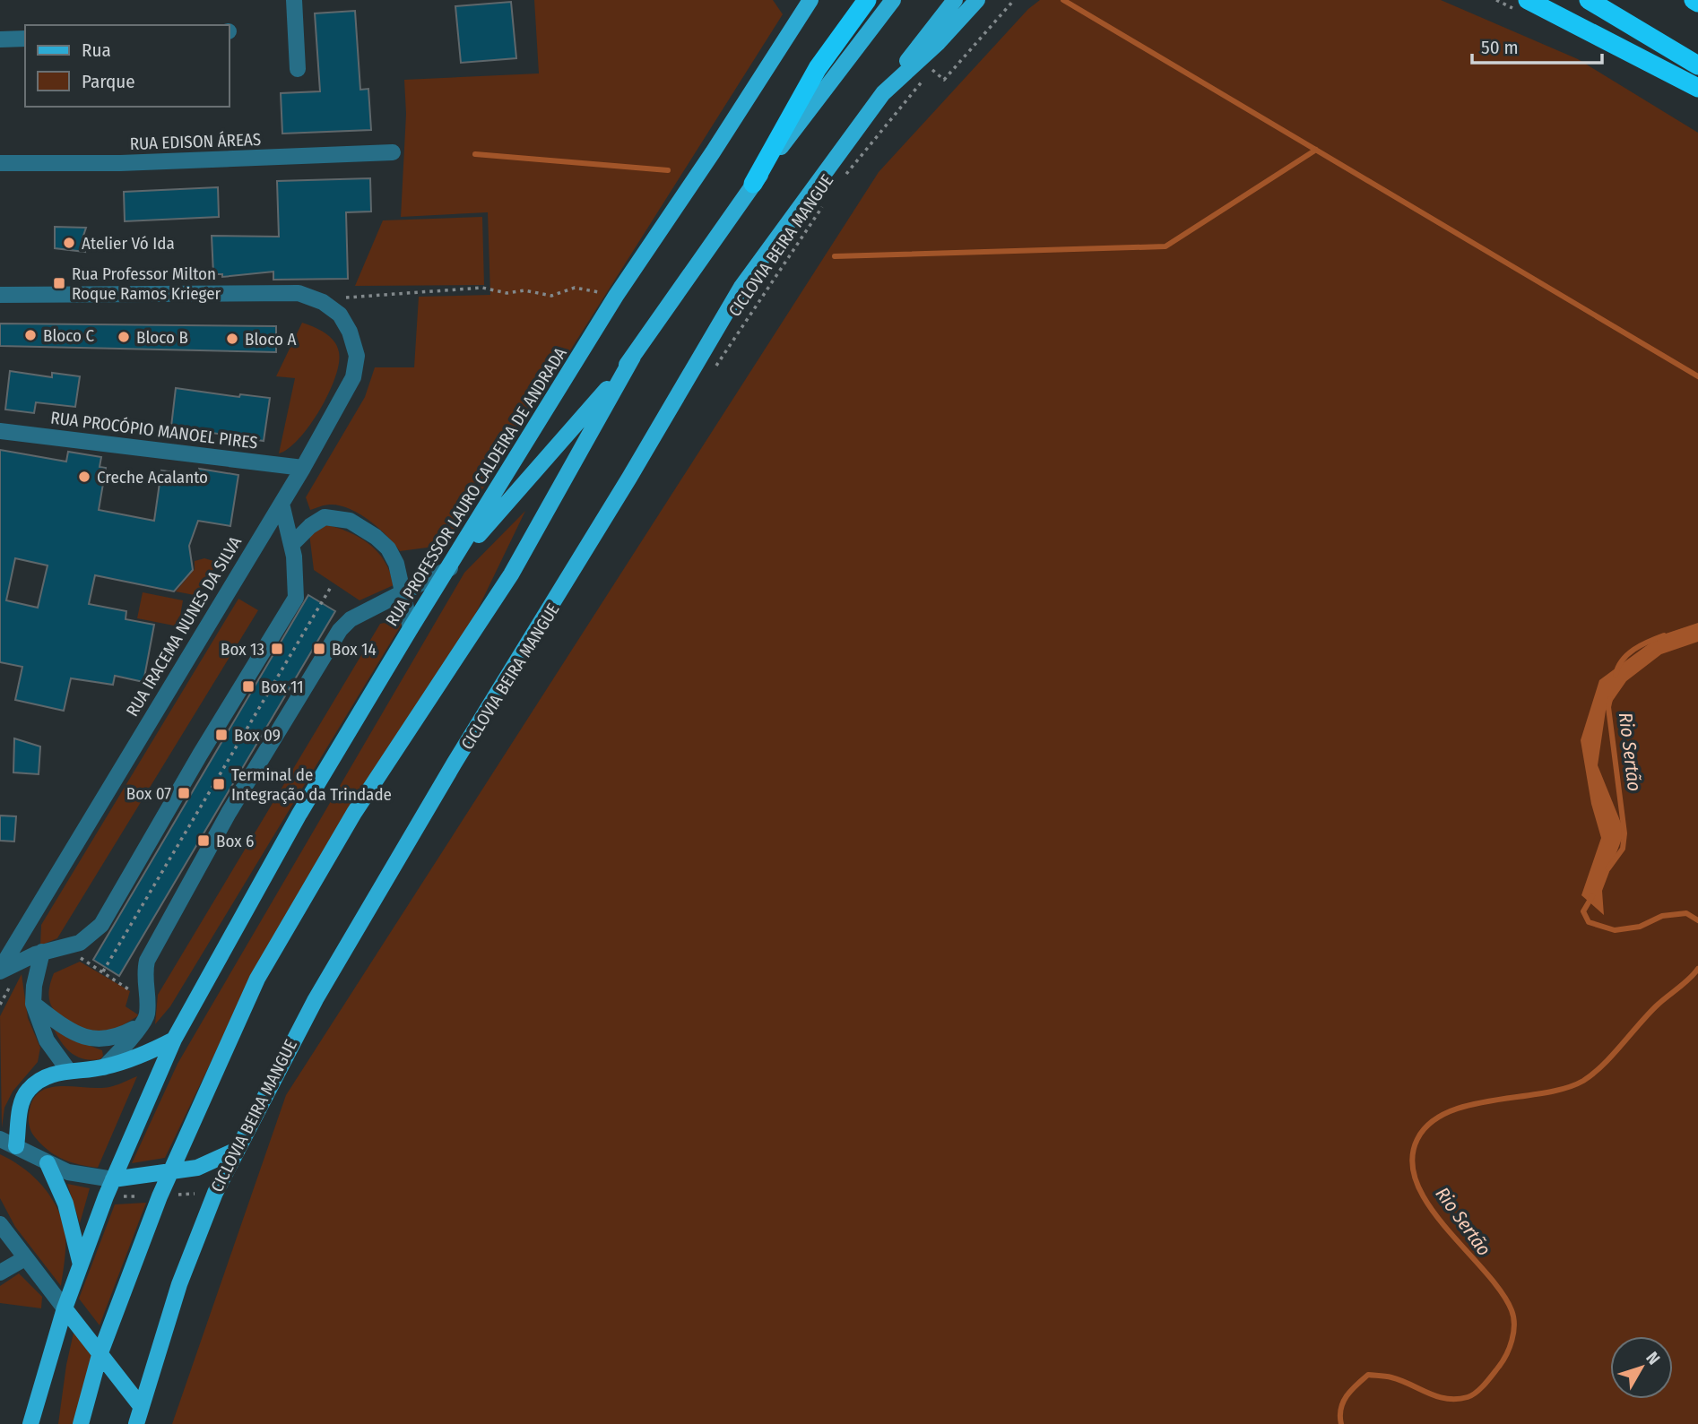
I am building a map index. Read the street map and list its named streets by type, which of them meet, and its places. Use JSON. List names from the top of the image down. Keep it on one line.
{"streets":{"main road":["RUA PROFESSOR LAURO CALDEIRA DE ANDRADA"],"street":["RUA EDISON ÁREAS","RUA PROCÓPIO MANOEL PIRES","RUA IRACEMA NUNES DA SILVA"],"path":["CICLOVIA BEIRA MANGUE"]},"crossings":[["RUA PROCÓPIO MANOEL PIRES","RUA IRACEMA NUNES DA SILVA"]],"water":["Rio Sertão"],"places":{"other":["Atelier Vó Ida","Bloco C","Bloco B","Bloco A","Creche Acalanto"],"transit":["Rua Professor Milton Roque Ramos Krieger","Box 13","Box 14","Box 11","Box 09","Terminal de Integração da Trindade","Box 07","Box 6"]},"legend":["Rua","Parque"],"scale_bar":"50 m","north":"top right"}
